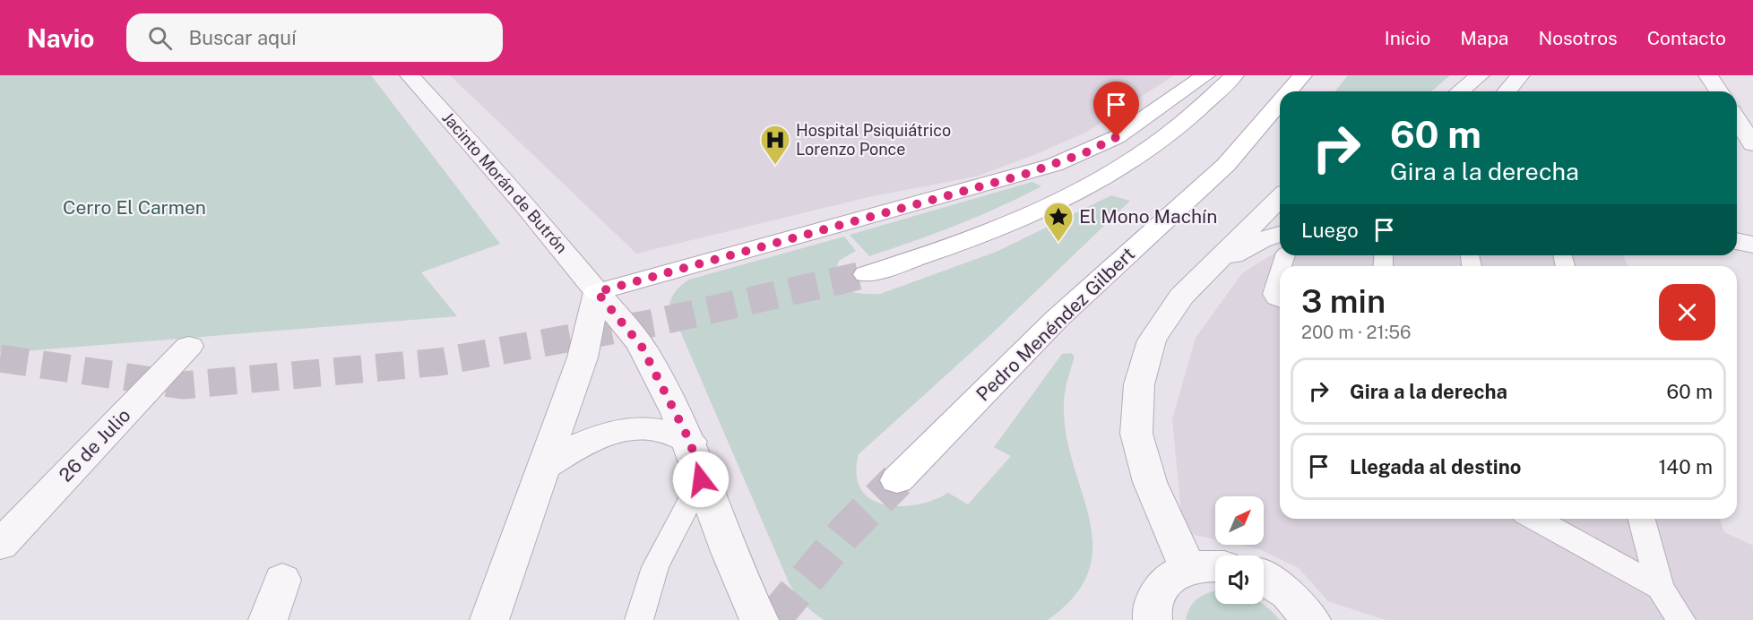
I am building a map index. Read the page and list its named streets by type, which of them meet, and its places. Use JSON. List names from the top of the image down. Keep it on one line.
{"streets":{"main road":["Pedro Menéndez Gilbert"],"street":["Jacinto Morán de Butrón","26 de Julio"]},"parks":["Cerro El Carmen"],"places":{"hospital":["Hospital Psiquiátrico Lorenzo Ponce"],"place":["El Mono Machín"]},"north":"top right","page":{"header":"Navio","search":"Buscar aquí","nav":["Inicio","Mapa","Nosotros","Contacto"],"turn":["60 m","Gira a la derecha"],"then":"Luego","heading":["3 min","200 m · 21:56"],"list":[{"name":"Gira a la derecha","value":"60 m"},{"name":"Llegada al destino","value":"140 m"}]}}
